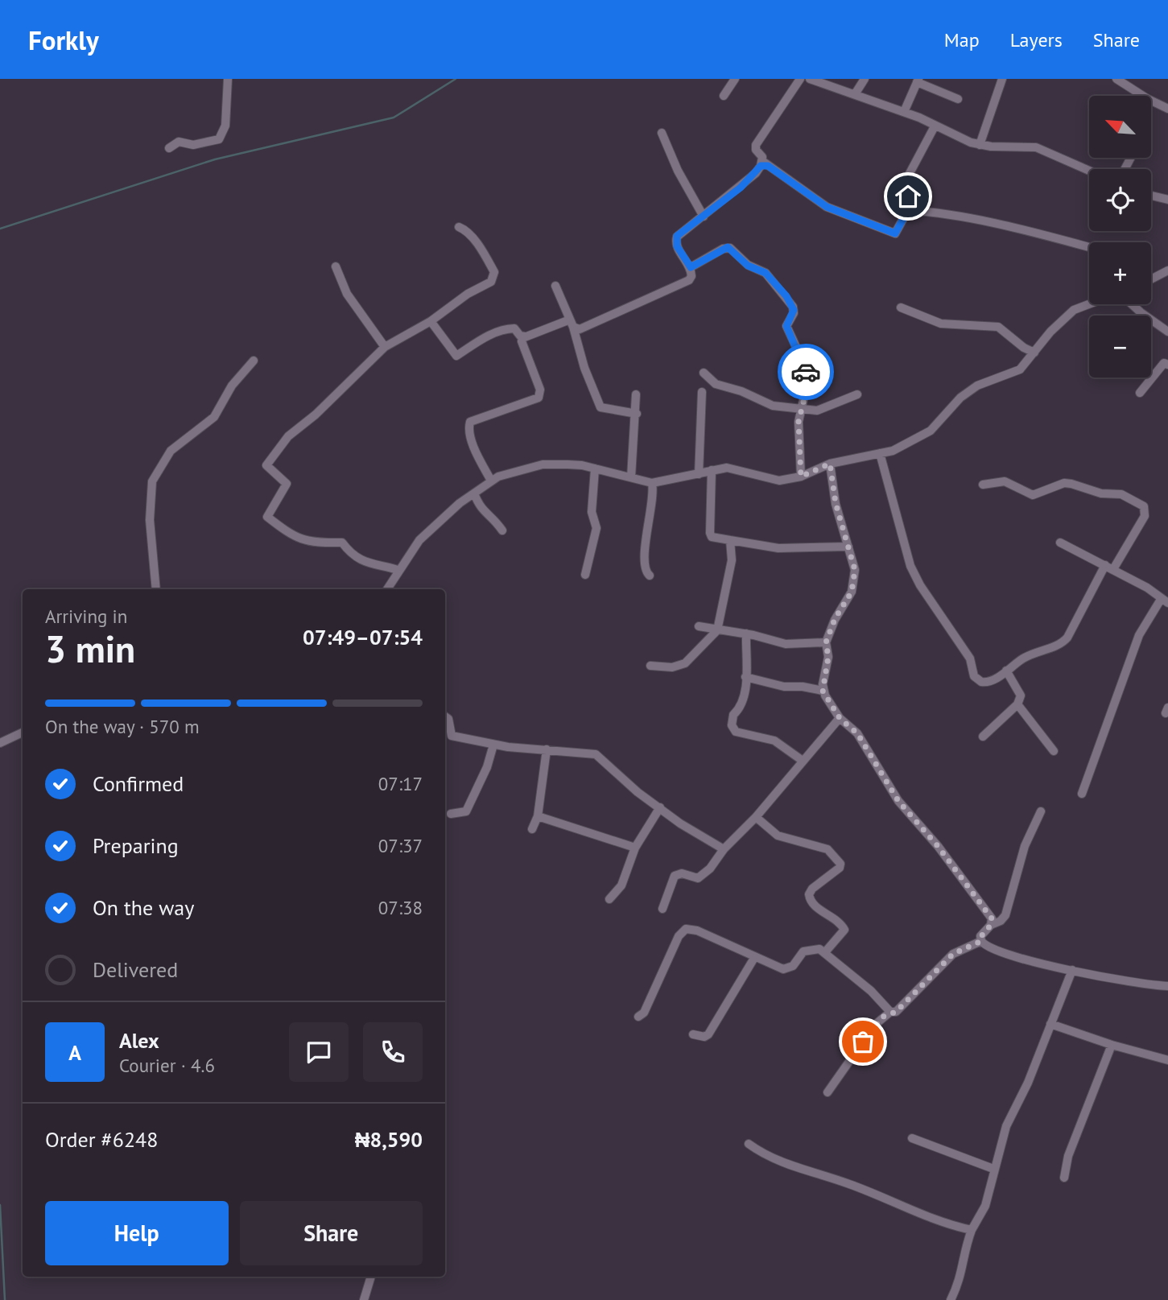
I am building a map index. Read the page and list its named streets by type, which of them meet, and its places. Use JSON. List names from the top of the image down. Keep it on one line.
{"north":"top left","page":{"header":"Forkly","nav":["Map","Layers","Share"],"map_buttons":["+","−"],"heading":["3 min","Arriving in","07:49–07:54"],"panel":["Alex","Courier · 4.6","Order #6248","₦8,590"],"bar":"On the way · 570 m","list":[["Confirmed","07:17"],["Preparing","07:37"],["On the way","07:38"],"Delivered"],"round":"A","buttons":["Help","Share"]}}
